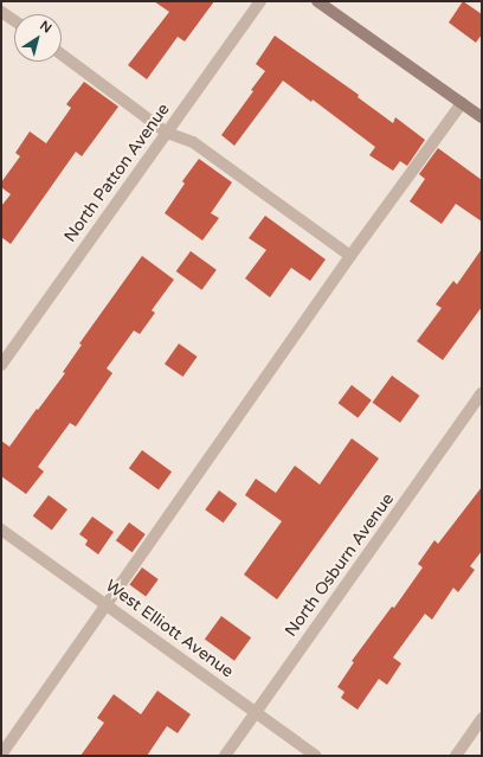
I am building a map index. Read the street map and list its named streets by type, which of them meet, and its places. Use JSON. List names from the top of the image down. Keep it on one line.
{"streets":{"street":["North Patton Avenue","North Osburn Avenue","West Elliott Avenue"]},"crossings":[["North Osburn Avenue","West Elliott Avenue"]],"north":"top right"}
